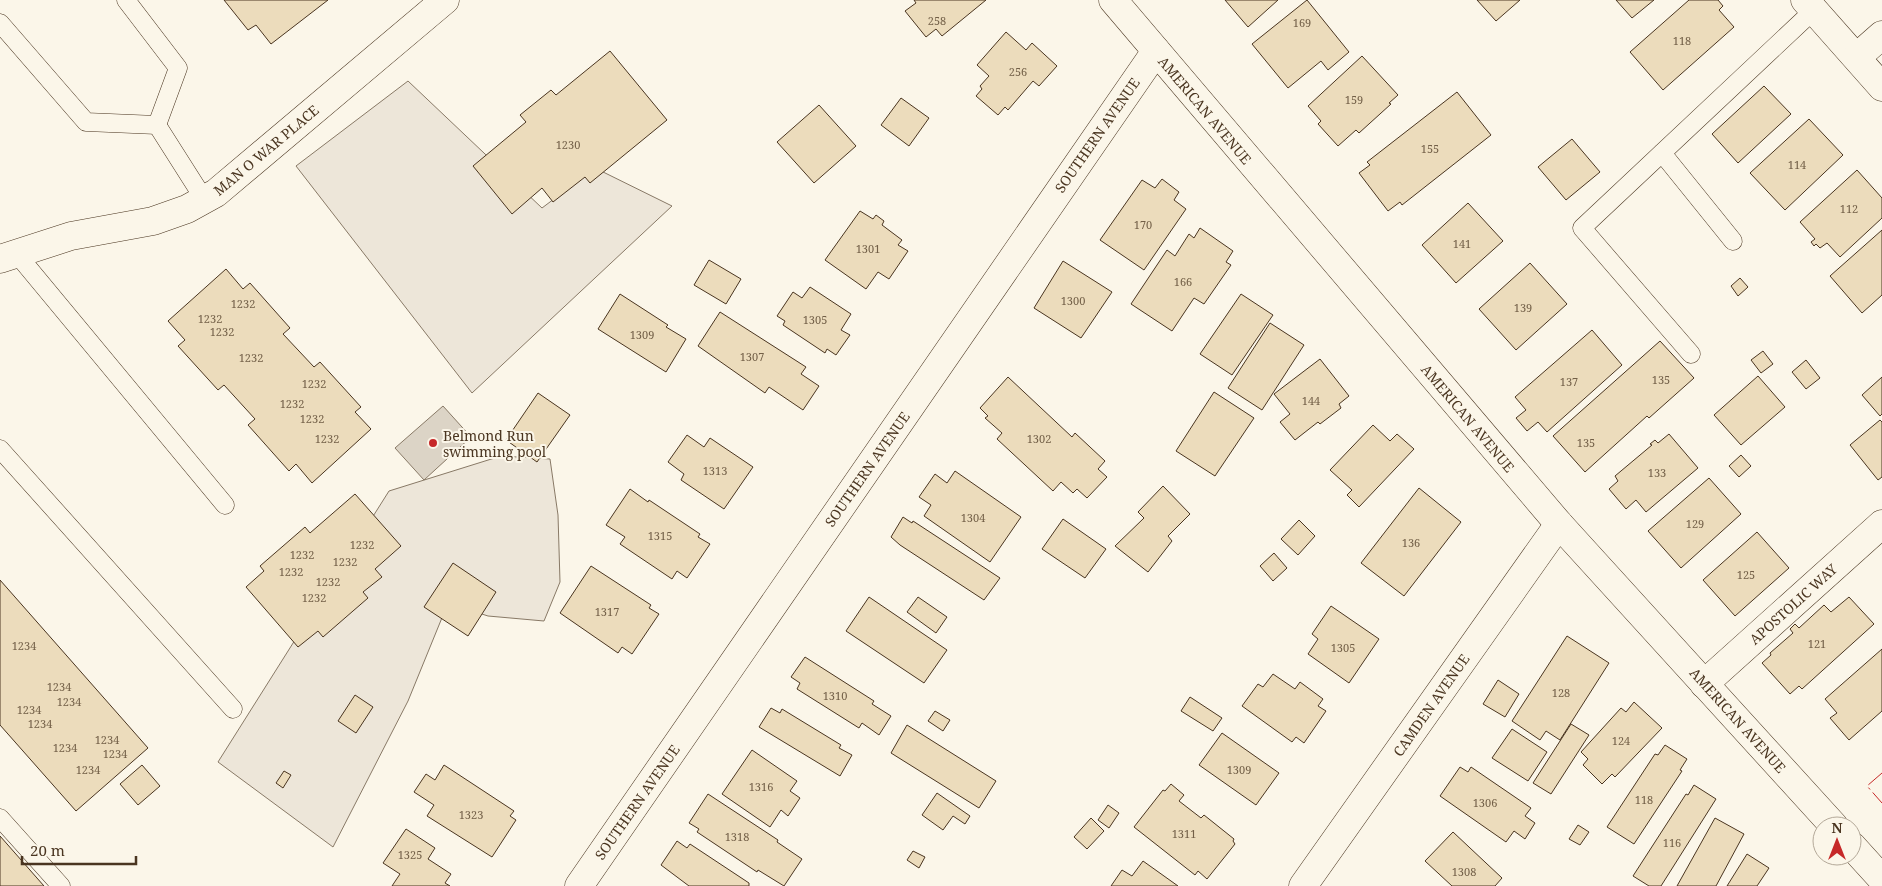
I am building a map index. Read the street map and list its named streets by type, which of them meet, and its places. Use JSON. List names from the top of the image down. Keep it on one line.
{"streets":{"street":["AMERICAN AVENUE","SOUTHERN AVENUE","MAN O WAR PLACE","APOSTOLIC WAY","CAMDEN AVENUE"]},"crossings":[["AMERICAN AVENUE","SOUTHERN AVENUE"],["AMERICAN AVENUE","APOSTOLIC WAY"],["AMERICAN AVENUE","CAMDEN AVENUE"]],"places":["Belmond Run swimming pool"],"house_numbers":["258","169","118","256","159","1230","155","114","112","170","141","1301","166","1300","1232","139","1232","1305","1232","1309","1307","1232","135","137","1232","144","1232","1232","1232","1302","135","1313","133","1304","129","1315","136","1232","1232","1232","1232","125","1232","1232","1317","121","1234","1305","1234","128","1310","1234","1234","1234","1234","124","1234","1234","1234","1309","1316","118","1306","1323","1311","1318","116","1325","1308"],"scale_bar":"20 m","north":"top"}
